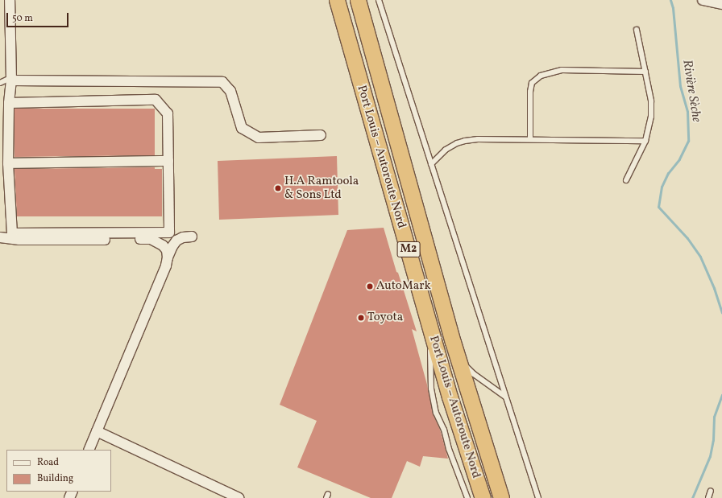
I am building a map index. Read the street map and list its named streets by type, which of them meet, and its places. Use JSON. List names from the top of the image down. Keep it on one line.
{"streets":{"highway":["Port Louis – Autoroute Nord","M2"]},"water":["Rivière Sèche"],"places":["H.A Ramtoola & Sons Ltd","AutoMark","Toyota"],"legend":["Road","Building"],"scale_bar":"50 m"}
